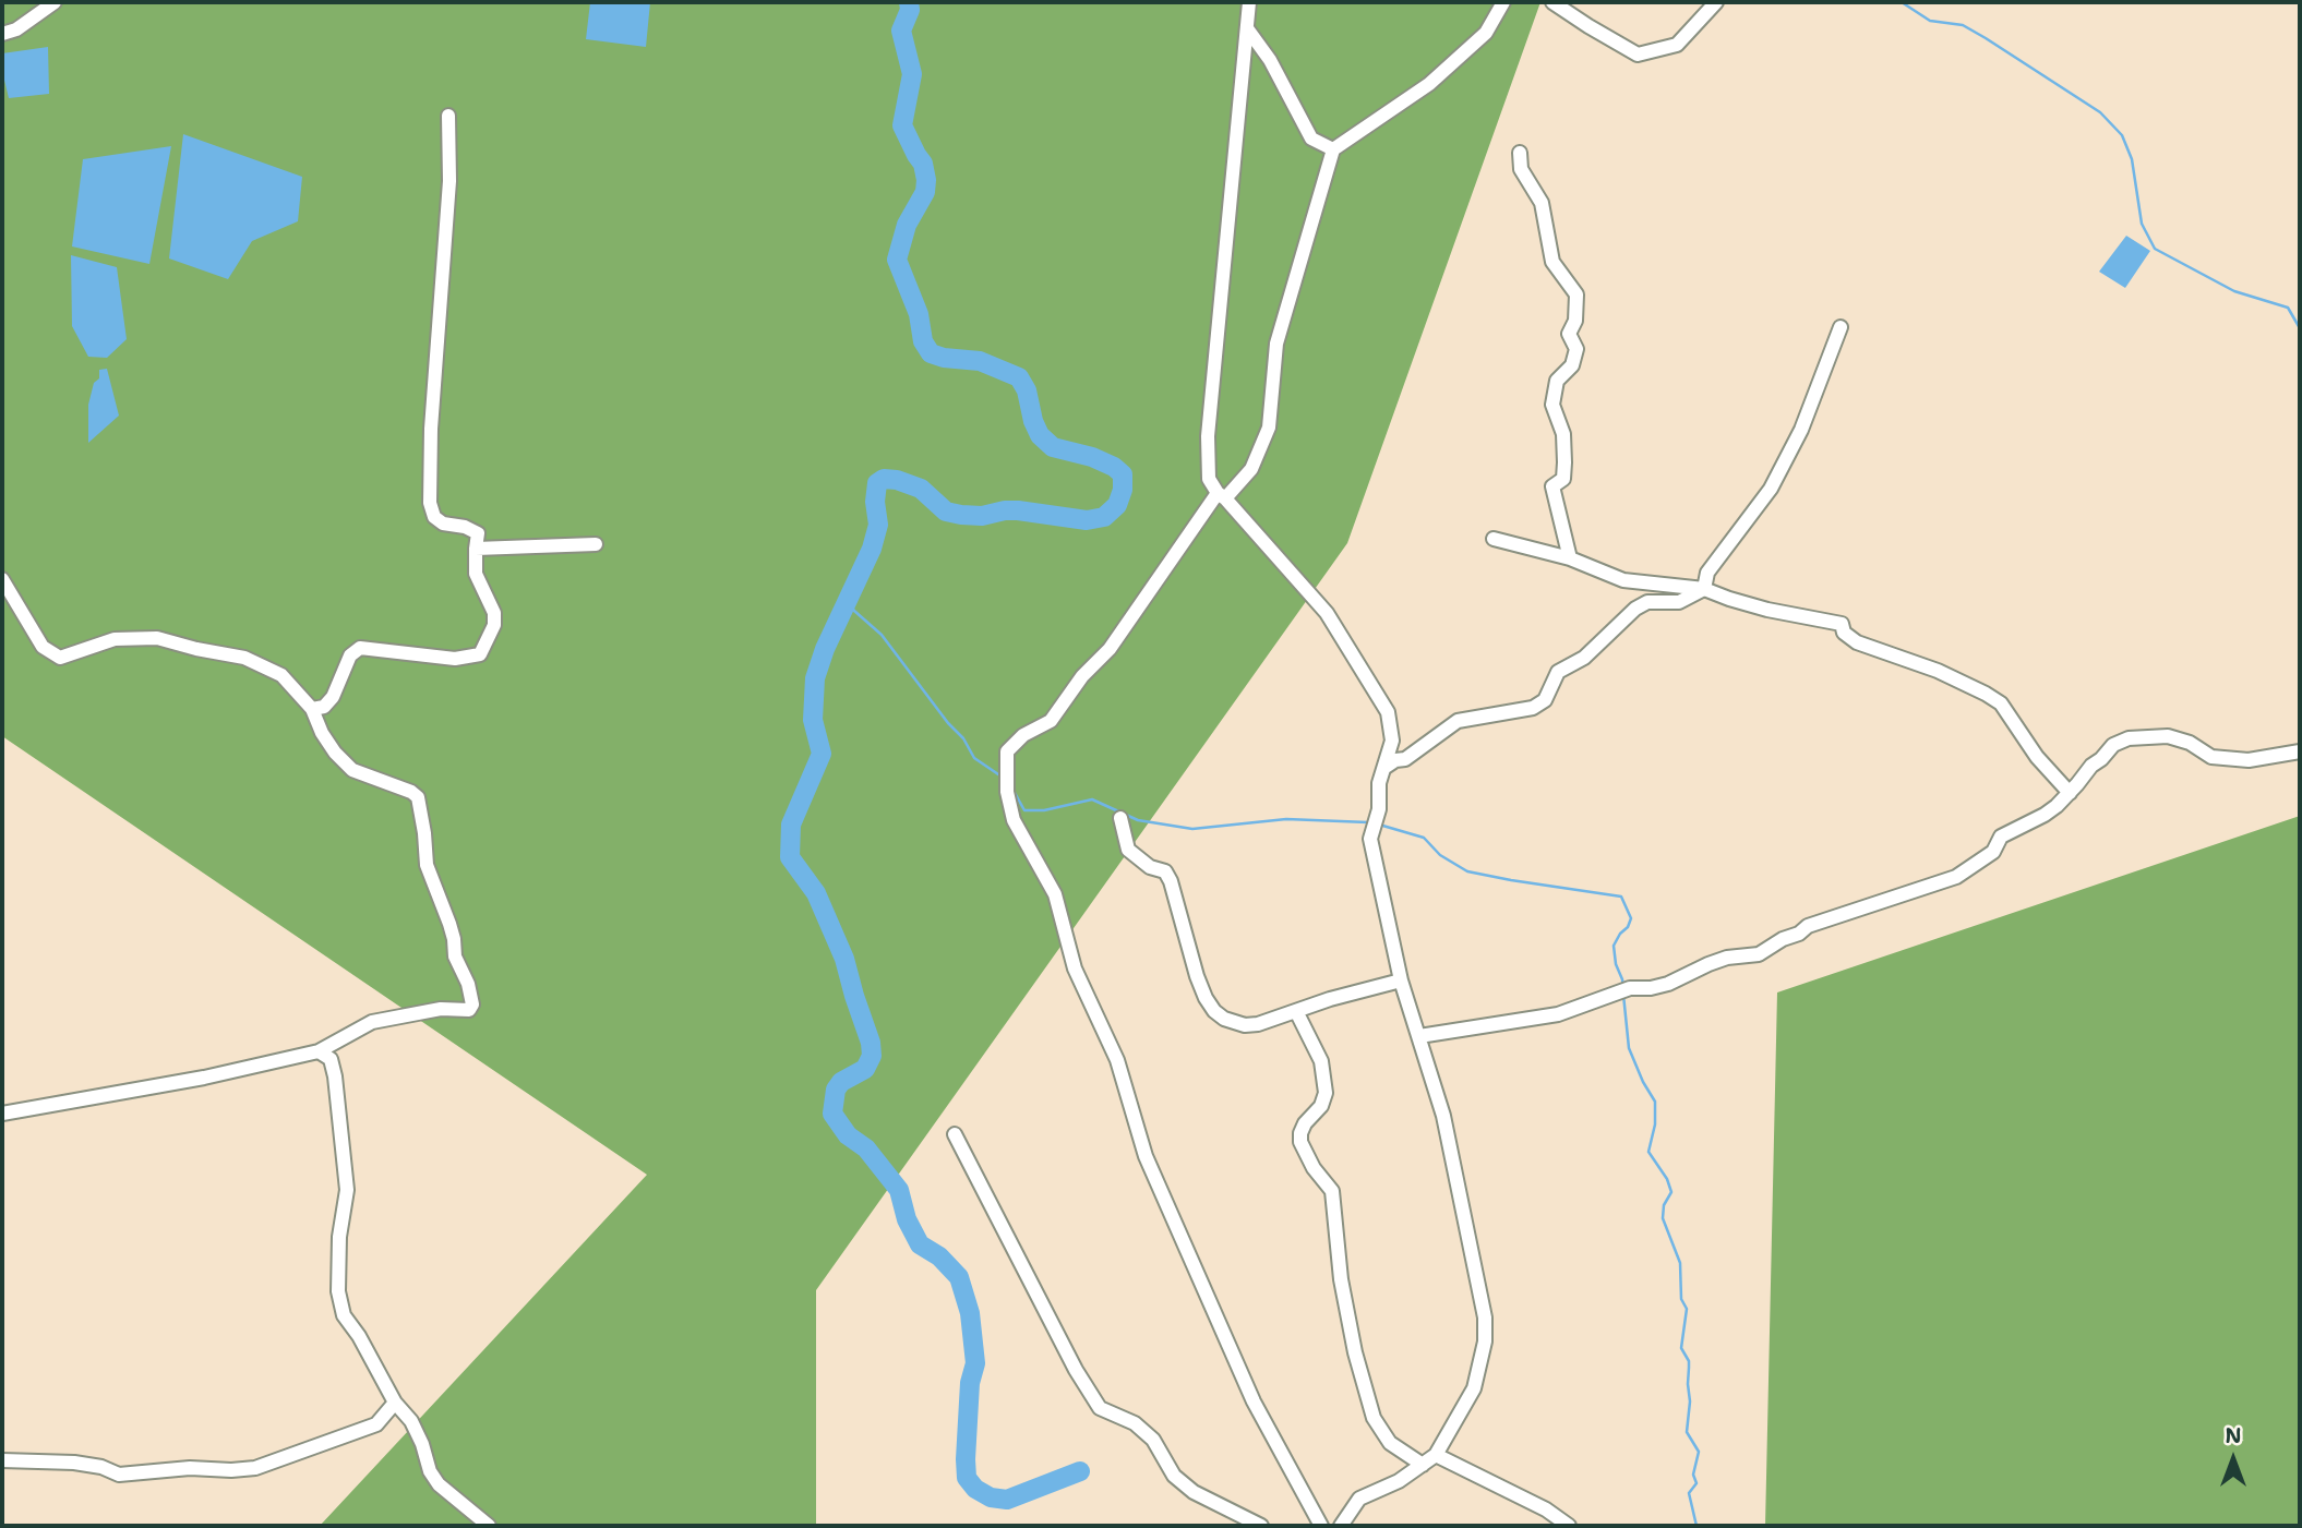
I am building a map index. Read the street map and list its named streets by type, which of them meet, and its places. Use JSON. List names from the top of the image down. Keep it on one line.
{"north":"top"}
